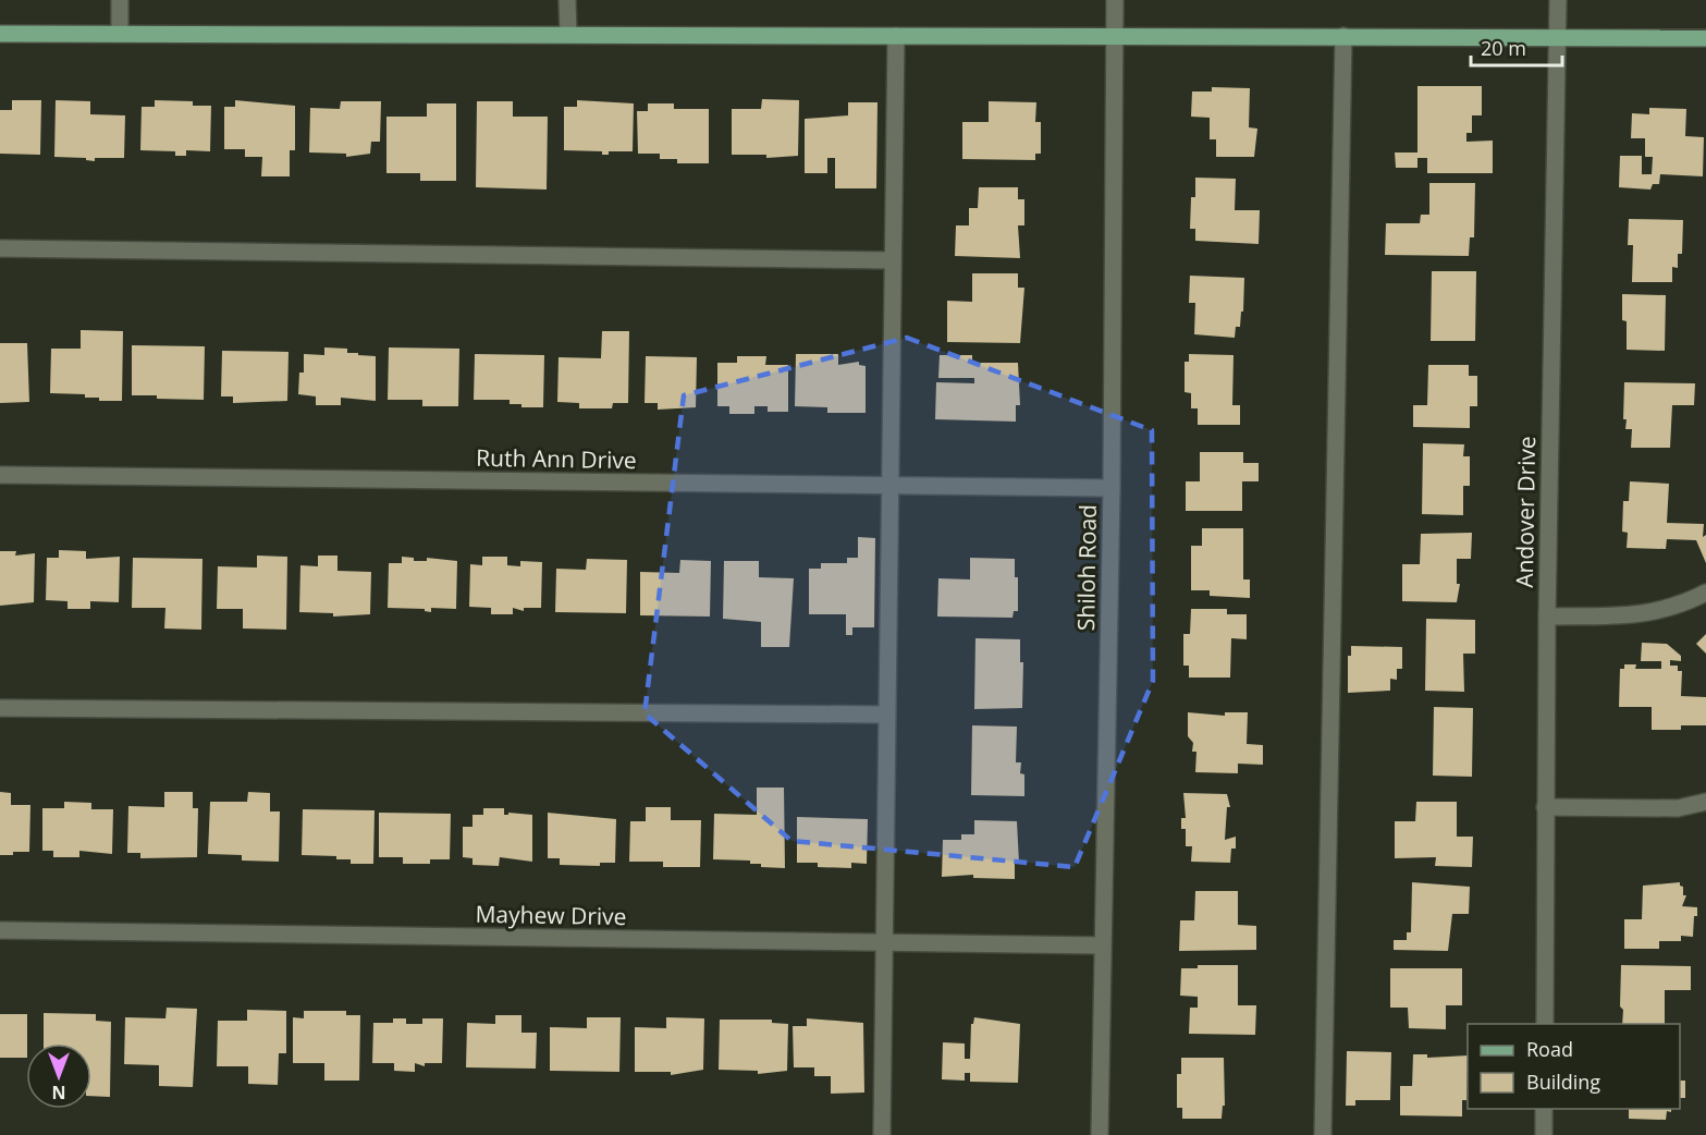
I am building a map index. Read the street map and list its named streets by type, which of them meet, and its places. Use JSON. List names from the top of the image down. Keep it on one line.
{"streets":{"street":["Ruth Ann Drive","Andover Drive","Shiloh Road","Mayhew Drive"]},"crossings":[["Ruth Ann Drive","Shiloh Road"],["Shiloh Road","Mayhew Drive"]],"legend":["Road","Building"],"scale_bar":"20 m","north":"bottom"}
